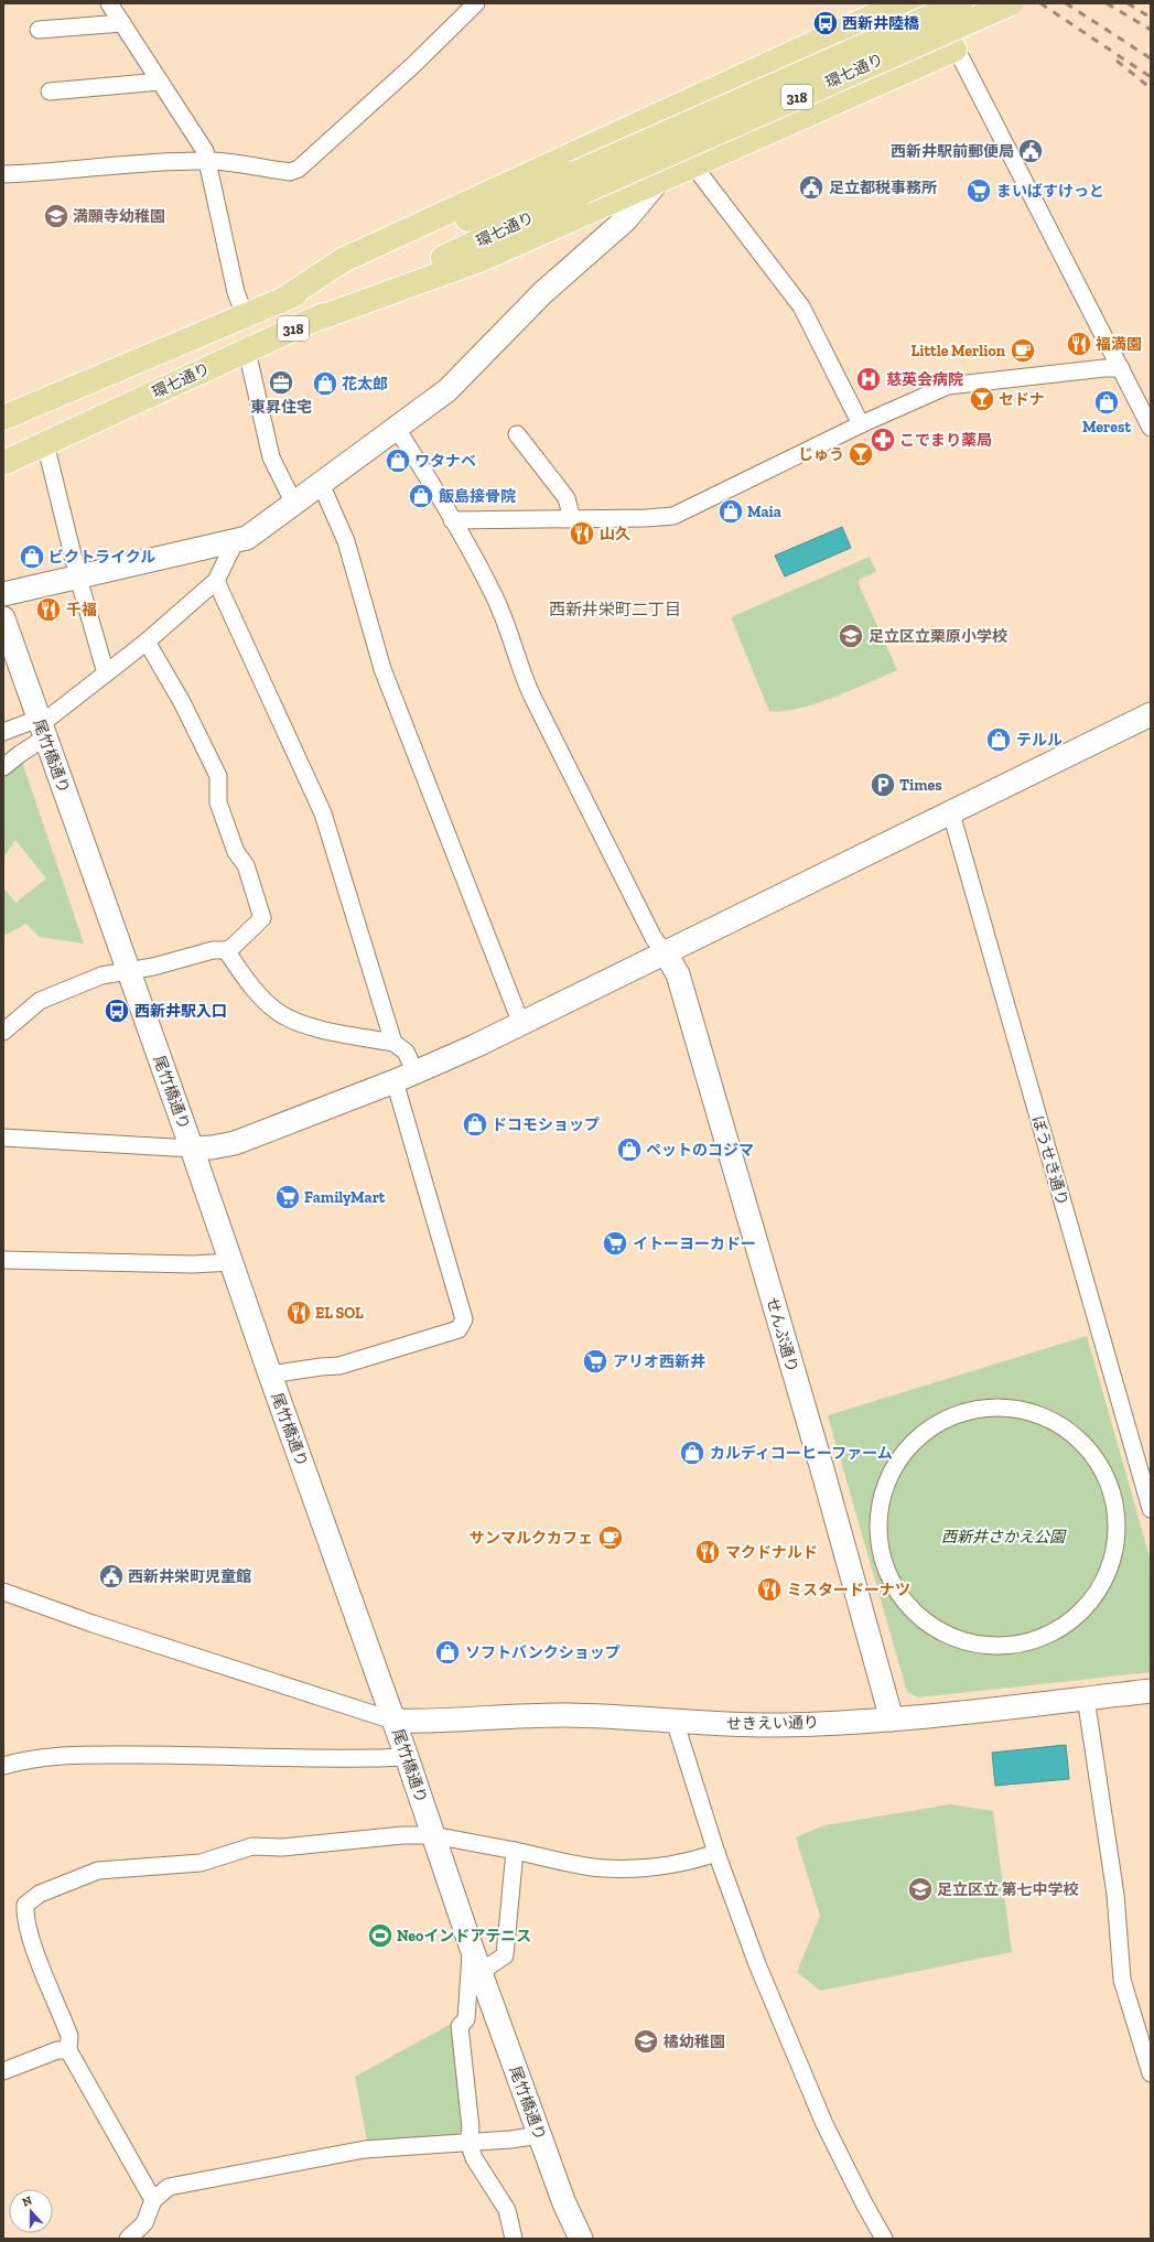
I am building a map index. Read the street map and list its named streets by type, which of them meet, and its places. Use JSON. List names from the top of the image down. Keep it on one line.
{"streets":{"main road":["環七通り","318"],"street":["尾竹橋通り","ぼうせき通り","せんぷ通り","せきえい通り"]},"crossings":[["尾竹橋通り","せきえい通り"],["せんぷ通り","せきえい通り"]],"districts":["西新井栄町二丁目"],"parks":["西新井さかえ公園"],"places":{"bus stop":["西新井陸橋","西新井駅入口"],"public building":["西新井駅前郵便局","足立都税事務所","西新井栄町児童館"],"supermarket":["まいばすけっと","FamilyMart","イトーヨーカドー","アリオ西新井"],"school or university":["満願寺幼稚園","足立区立栗原小学校","足立区立 第七中学校","橘幼稚園"],"restaurant":["福満園","山久","千福","EL SOL","マクドナルド","ミスタードーナツ"],"cafe":["Little Merlion","サンマルクカフェ"],"hospital":["慈英会病院"],"office":["東昇住宅"],"shop":["花太郎","Merest","ワタナベ","飯島接骨院","Maia","ビクトライクル","テルル","ドコモショップ","ペットのコジマ","カルディコーヒーファーム","ソフトバンクショップ"],"bar":["セドナ","じゅう"],"pharmacy":["こでまり薬局"],"parking":["Times"],"sports":["Neoインドアテニス"]},"north":"top"}
